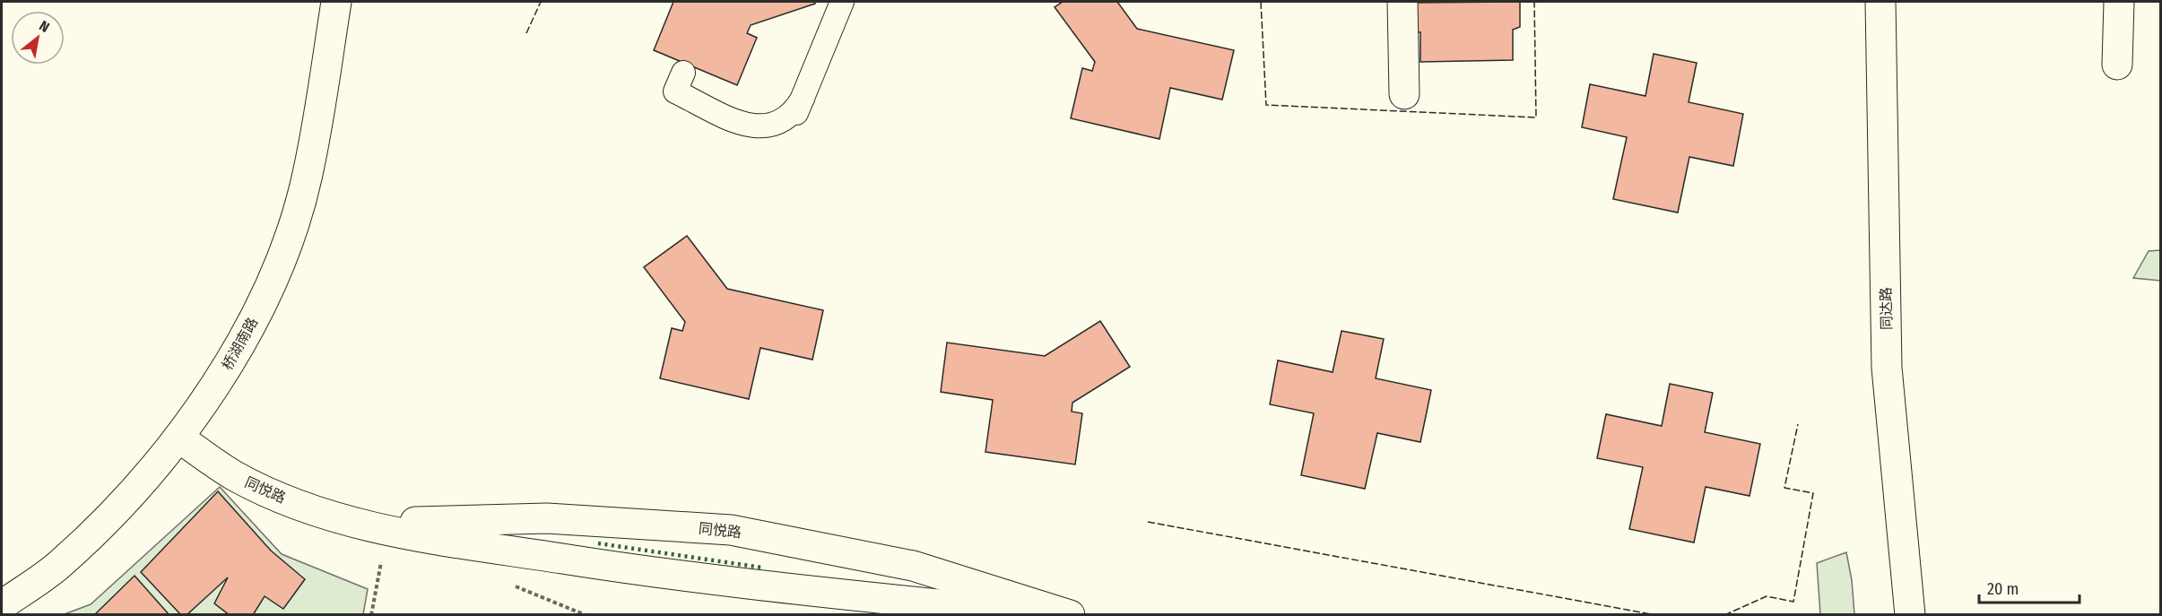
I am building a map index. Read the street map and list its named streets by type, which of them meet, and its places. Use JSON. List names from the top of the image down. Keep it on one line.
{"streets":{"street":["同达路","桥湖南路","同悦路"]},"crossings":[["桥湖南路","同悦路"]],"scale_bar":"20 m","north":"top right"}
